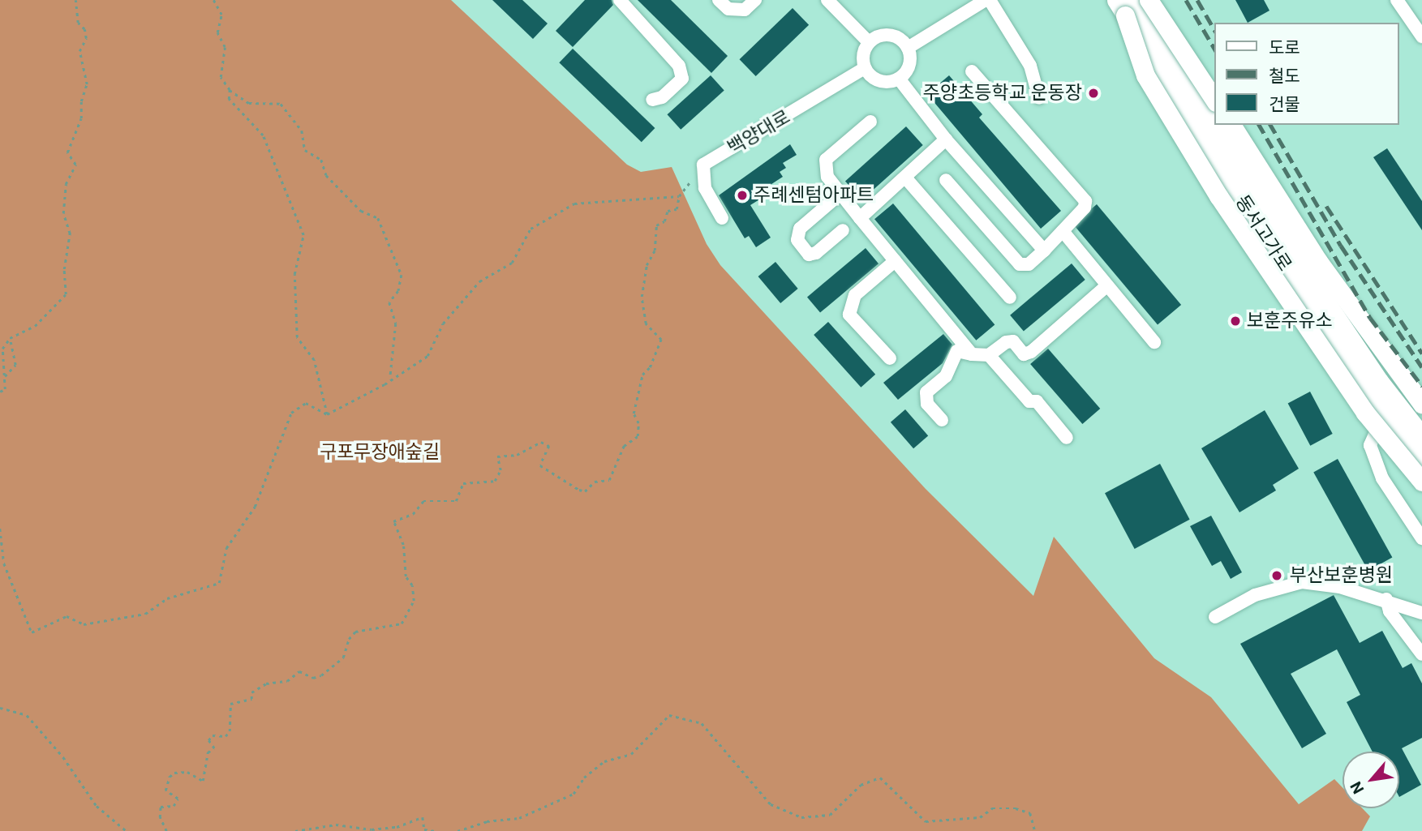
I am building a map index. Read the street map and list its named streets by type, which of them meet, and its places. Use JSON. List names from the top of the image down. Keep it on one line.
{"streets":{"highway":["동서고가로"],"street":["백양대로"]},"parks":["구포무장애숲길"],"places":["주양초등학교 운동장","주례센텀아파트","보훈주유소","부산보훈병원"],"legend":["도로","철도","건물"],"north":"bottom left"}
